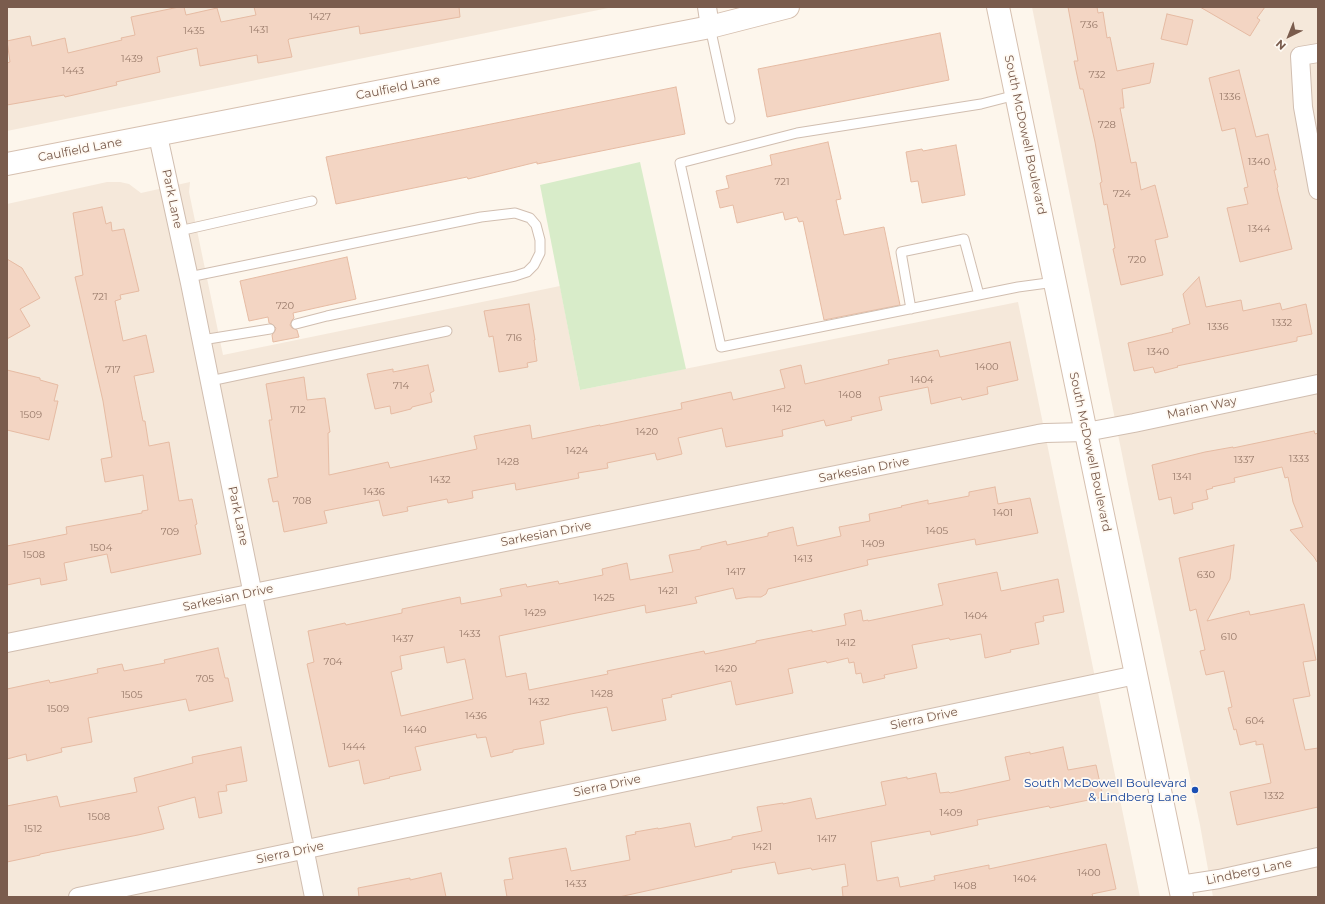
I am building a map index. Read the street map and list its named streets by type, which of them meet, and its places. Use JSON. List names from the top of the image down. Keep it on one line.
{"streets":{"main road":["Caulfield Lane","South McDowell Boulevard"],"street":["Park Lane","Marian Way","Sarkesian Drive","Sierra Drive","Lindberg Lane"]},"crossings":[["Caulfield Lane","Park Lane"],["South McDowell Boulevard","Marian Way"],["South McDowell Boulevard","Sarkesian Drive"],["South McDowell Boulevard","Sierra Drive"],["South McDowell Boulevard","Lindberg Lane"],["Park Lane","Sarkesian Drive"],["Park Lane","Sierra Drive"],["Marian Way","Sarkesian Drive"]],"places":["South McDowell Boulevard & Lindberg Lane"],"house_numbers":["1427","736","1431","1435","1439","1443","732","1336","728","1340","721","724","1344","720","721","720","1332","1336","716","1340","1400","717","1404","714","1408","1412","712","1509","1420","1424","1333","1337","1428","1341","1432","1436","708","1401","1405","709","1409","1504","1508","1413","1417","630","1421","1425","1429","1404","1433","610","1437","1412","704","1420","705","1428","1505","1432","1509","1436","604","1440","1444","1332","1409","1508","1512","1417","1421","1400","1404","1433","1408"],"north":"bottom left"}
